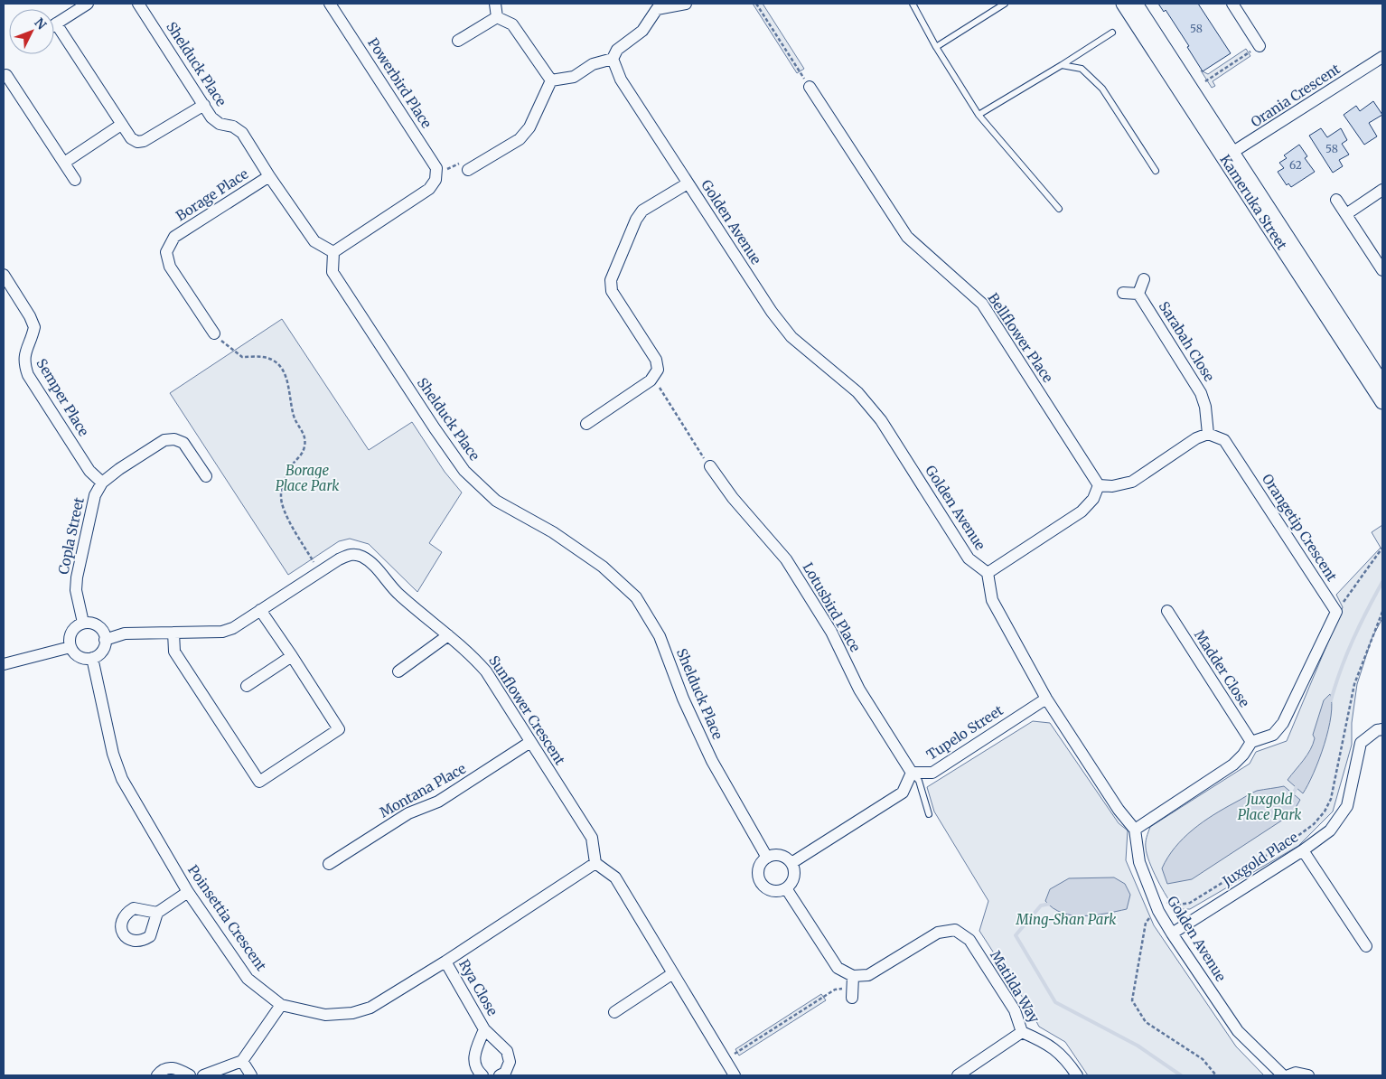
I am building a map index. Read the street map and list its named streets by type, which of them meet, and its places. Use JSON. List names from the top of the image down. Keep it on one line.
{"streets":{"street":["Shelduck Place","Powerbird Place","Orania Crescent","Borage Place","Kameruka Street","Golden Avenue","Bellflower Place","Sarabah Close","Semper Place","Orangetip Crescent","Copla Street","Lotusbird Place","Madder Close","Sunflower Crescent","Tupelo Street","Montana Place","Juxgold Place","Poinsettia Crescent","Matilda Way","Rya Close"]},"crossings":[["Shelduck Place","Borage Place"],["Orania Crescent","Kameruka Street"],["Golden Avenue","Juxgold Place"],["Sarabah Close","Orangetip Crescent"],["Semper Place","Copla Street"],["Copla Street","Sunflower Crescent"],["Copla Street","Poinsettia Crescent"],["Lotusbird Place","Tupelo Street"],["Sunflower Crescent","Montana Place"],["Sunflower Crescent","Poinsettia Crescent"],["Poinsettia Crescent","Rya Close"]],"parks":["Borage Place Park","Juxgold Place Park","Ming-Shan Park"],"house_numbers":["58","58","62"],"north":"top right"}
